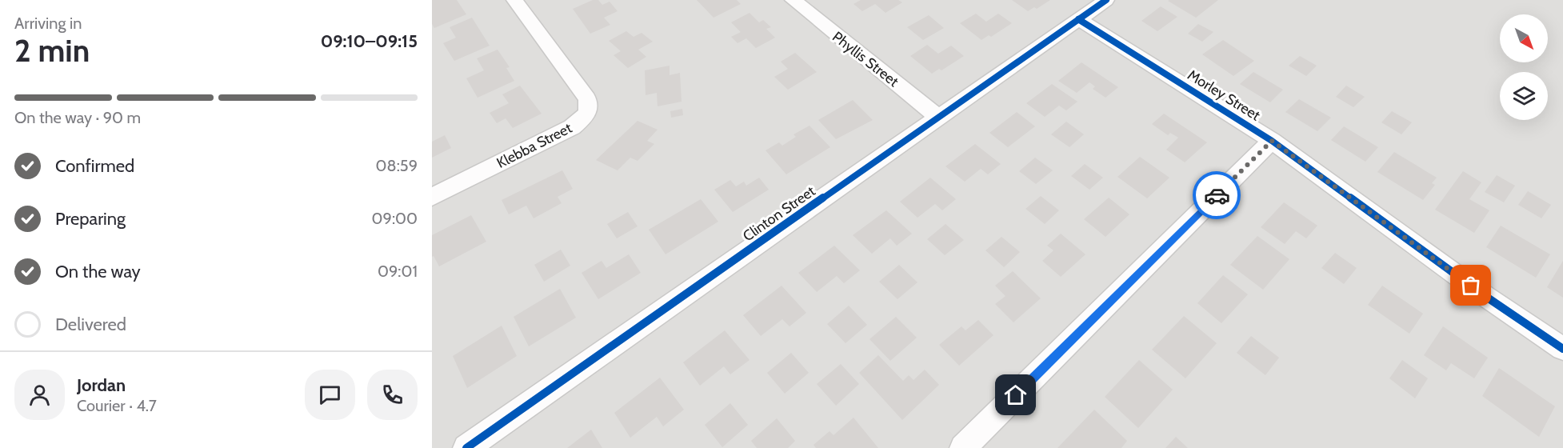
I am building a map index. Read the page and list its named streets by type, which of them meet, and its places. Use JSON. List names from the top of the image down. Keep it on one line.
{"streets":{"street":["Phyllis Street","Morley Street","Klebba Street","Clinton Street"]},"crossings":[["Phyllis Street","Clinton Street"],["Morley Street","Clinton Street"]],"north":"bottom right","page":{"heading":["2 min","Arriving in","09:10–09:15"],"panel":["Jordan","Courier · 4.7"],"bar":"On the way · 90 m","list":[["Confirmed","08:59"],["Preparing","09:00"],["On the way","09:01"],"Delivered"]}}
